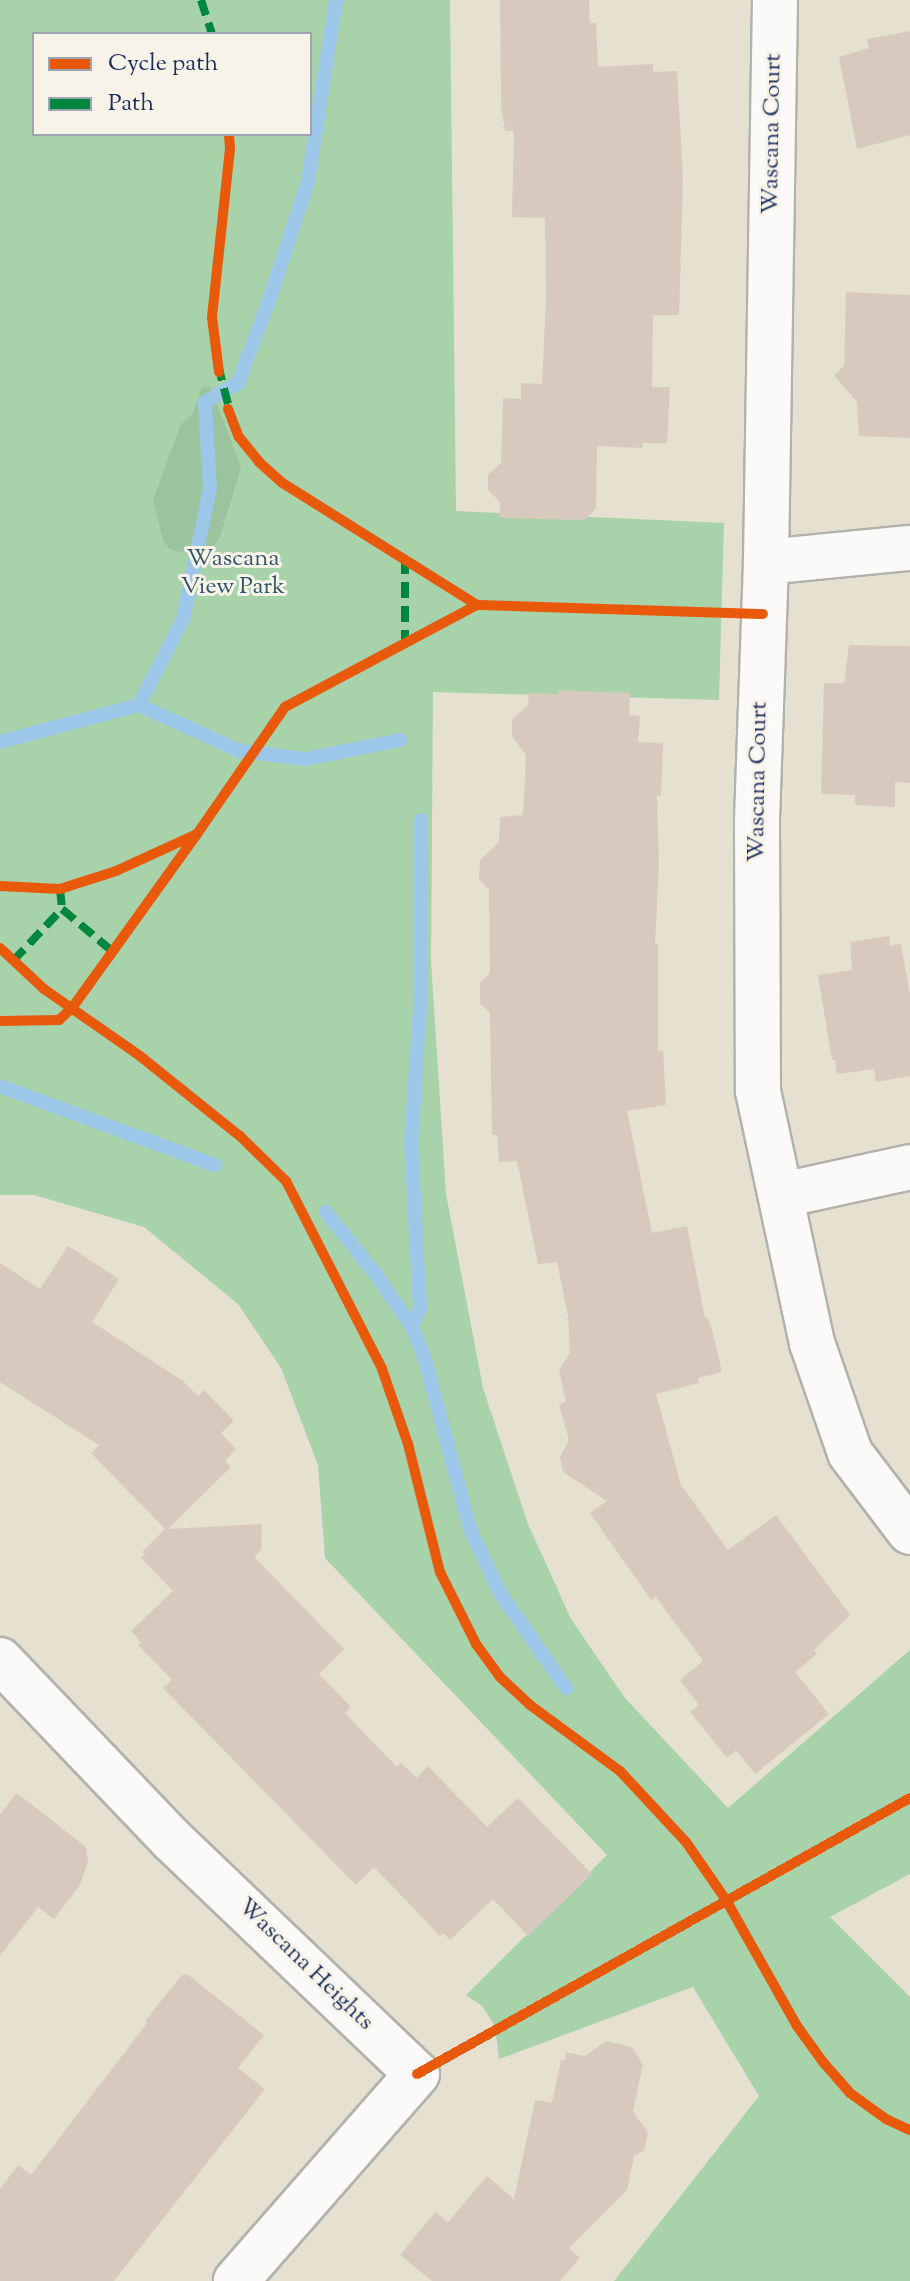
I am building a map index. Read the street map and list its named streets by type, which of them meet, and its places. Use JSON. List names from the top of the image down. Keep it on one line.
{"streets":{"street":["Wascana Court","Wascana Heights"]},"parks":["Wascana View Park"],"legend":["Cycle path","Path"]}
